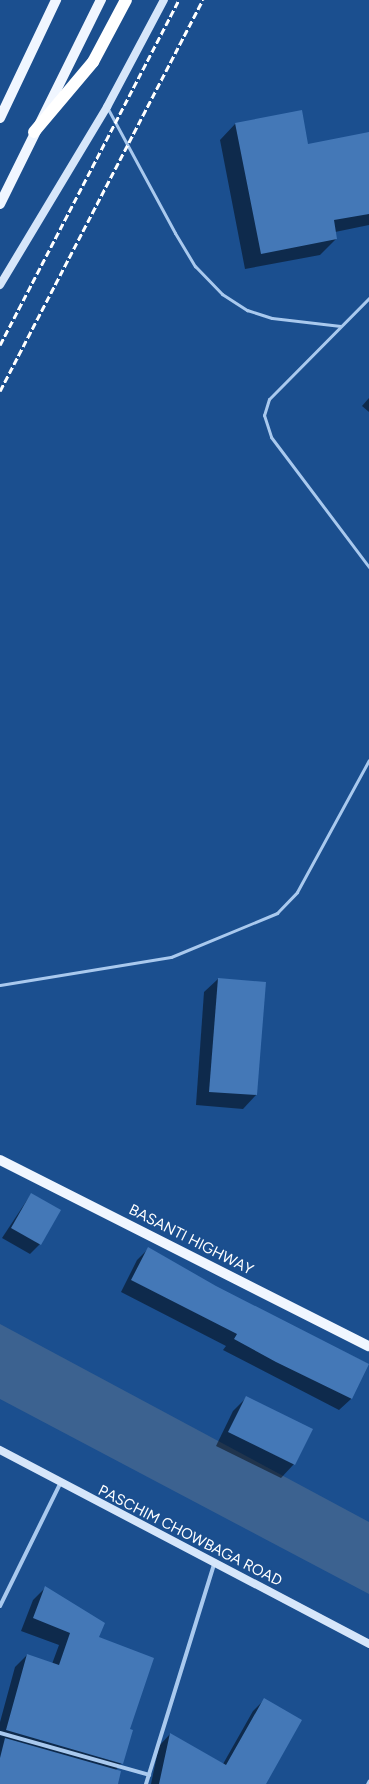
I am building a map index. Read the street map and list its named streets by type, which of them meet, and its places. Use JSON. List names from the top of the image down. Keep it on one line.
{"streets":{"main road":["BASANTI HIGHWAY"],"street":["PASCHIM CHOWBAGA ROAD"]}}
